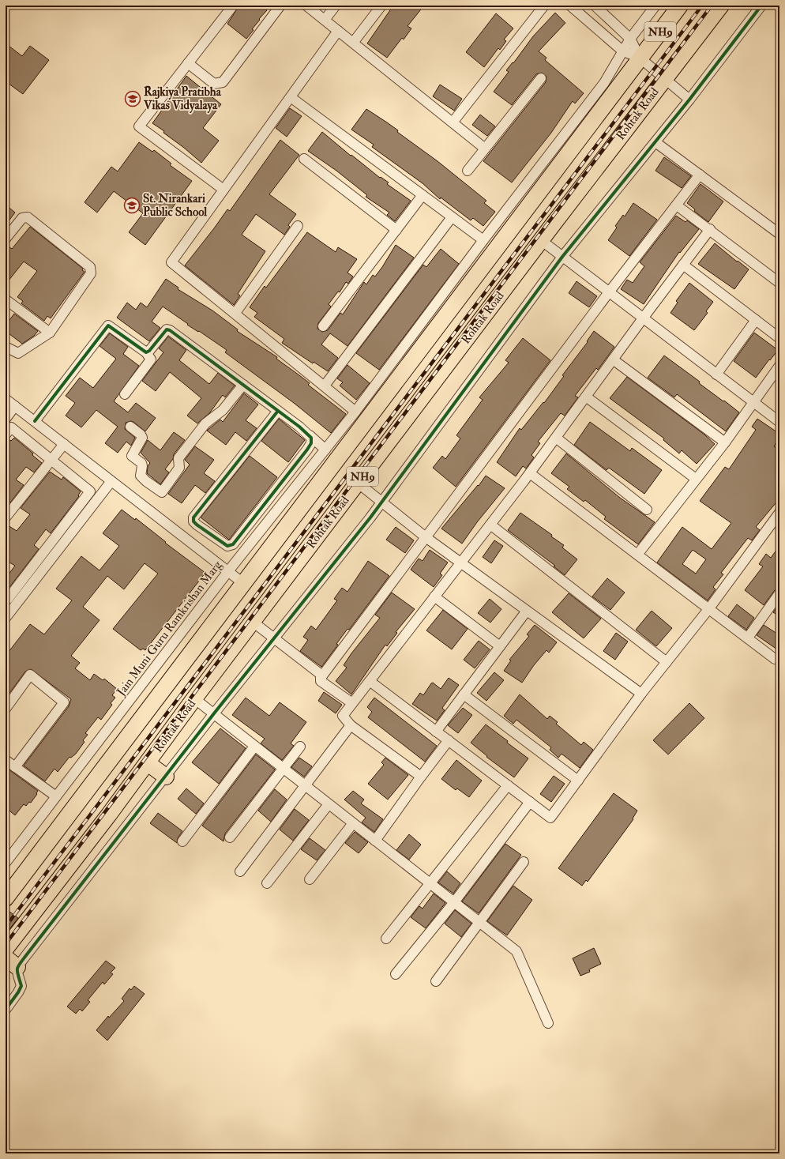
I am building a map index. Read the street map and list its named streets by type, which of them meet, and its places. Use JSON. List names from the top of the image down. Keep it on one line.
{"streets":{"main road":["NH9","Rohtak Road"],"street":["Jain Muni Guru Ramkrishan Marg"]},"places":{"school or university":["Rajkiya Pratibha Vikas Vidyalaya","St. Nirankari Public School"]}}
